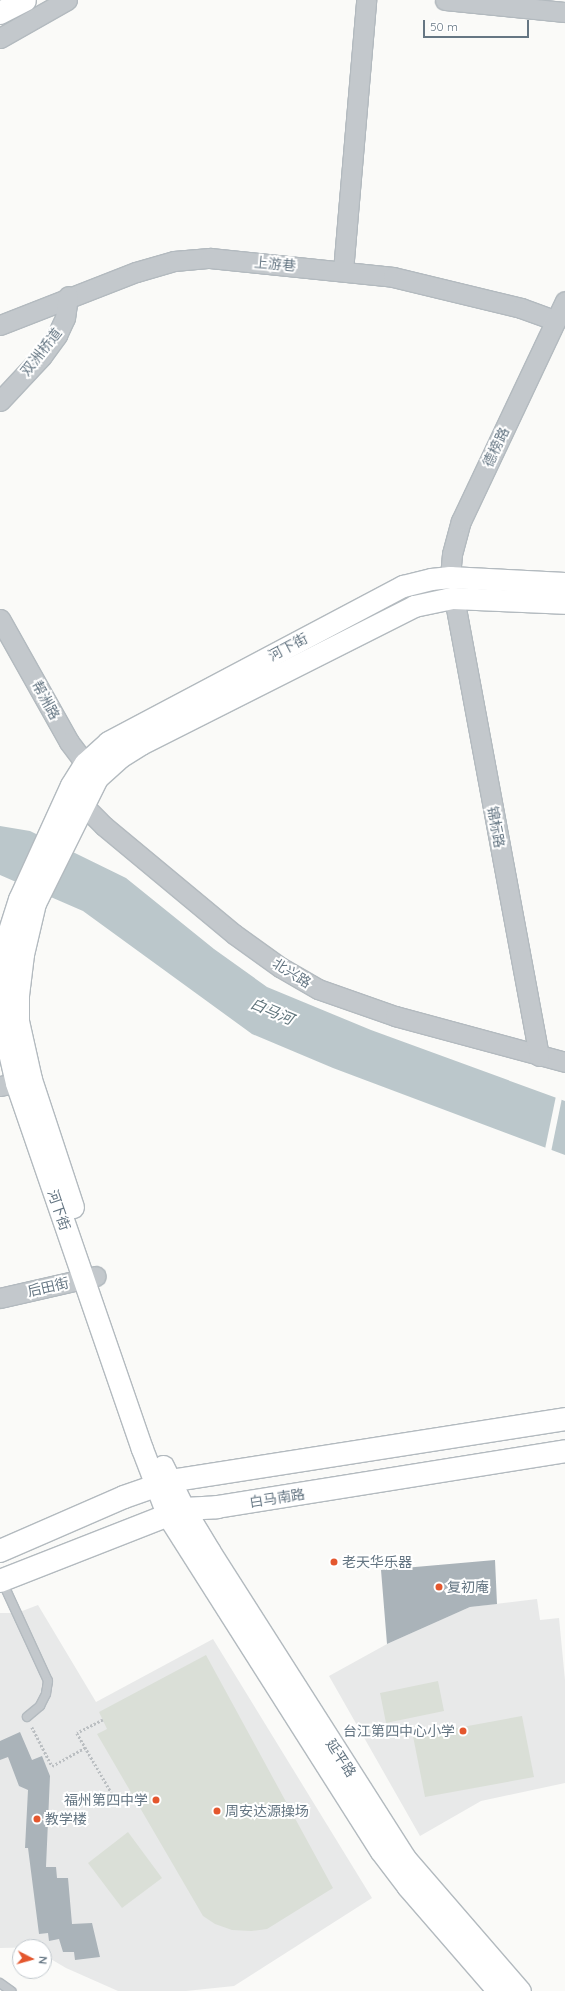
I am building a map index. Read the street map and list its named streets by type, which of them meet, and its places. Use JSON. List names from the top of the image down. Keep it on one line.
{"streets":{"main road":["河下街","白马南路","延平路"],"street":["上游巷","双洲桥道","德榜路","帮洲路","锦标路","北兴路","后田街"]},"crossings":[["上游巷","双洲桥道"],["上游巷","德榜路"],["德榜路","河下街"],["德榜路","锦标路"],["河下街","帮洲路"],["河下街","锦标路"],["河下街","北兴路"],["河下街","后田街"],["河下街","白马南路"],["河下街","延平路"],["锦标路","北兴路"],["白马南路","延平路"]],"water":["白马河"],"places":["老天华乐器","复初庵","台江第四中心小学","福州第四中学","周安达源操场","教学楼"],"scale_bar":"50 m","north":"right"}
